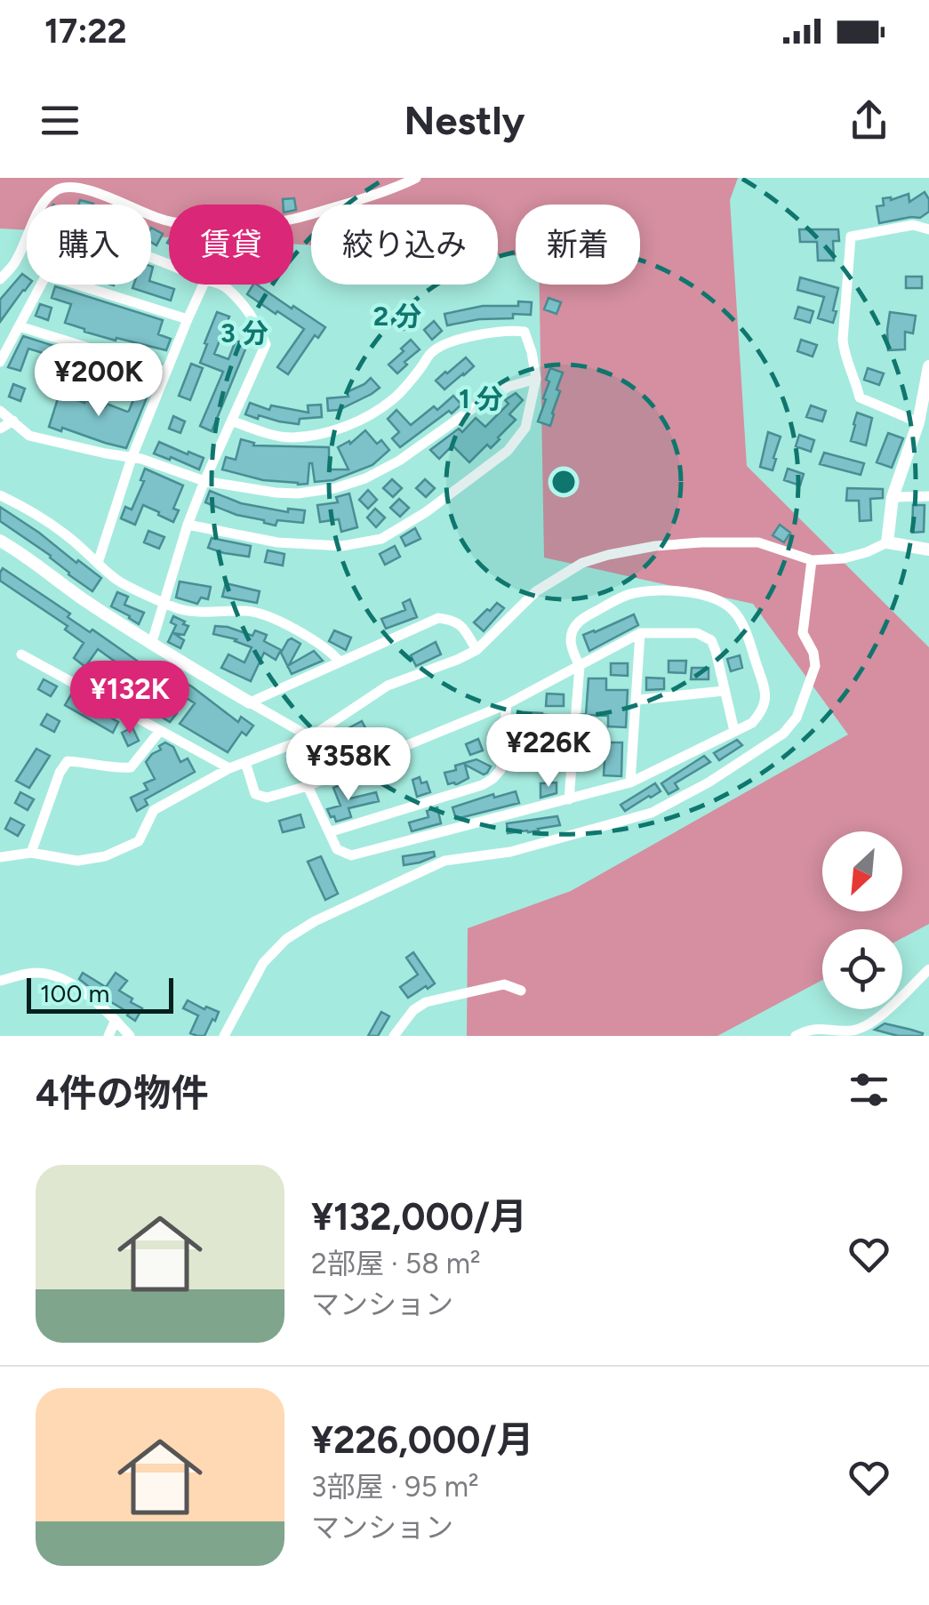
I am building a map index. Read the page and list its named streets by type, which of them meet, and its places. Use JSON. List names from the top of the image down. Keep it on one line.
{"scale_bar":"100 m","north":"bottom left","page":{"status":"17:22","header":"Nestly","chip":["購入","賃貸","絞り込み","新着"],"price":["¥200K","¥132K","¥226K","¥358K"],"scale":"100 m","heading":"4件の物件","list":[{"name":"¥132,000/月","note":"2部屋 · 58 m² · マンション"},{"name":"¥226,000/月","note":"3部屋 · 95 m² · マンション"}]},"rings":["2 分","3 分","1 分"]}
